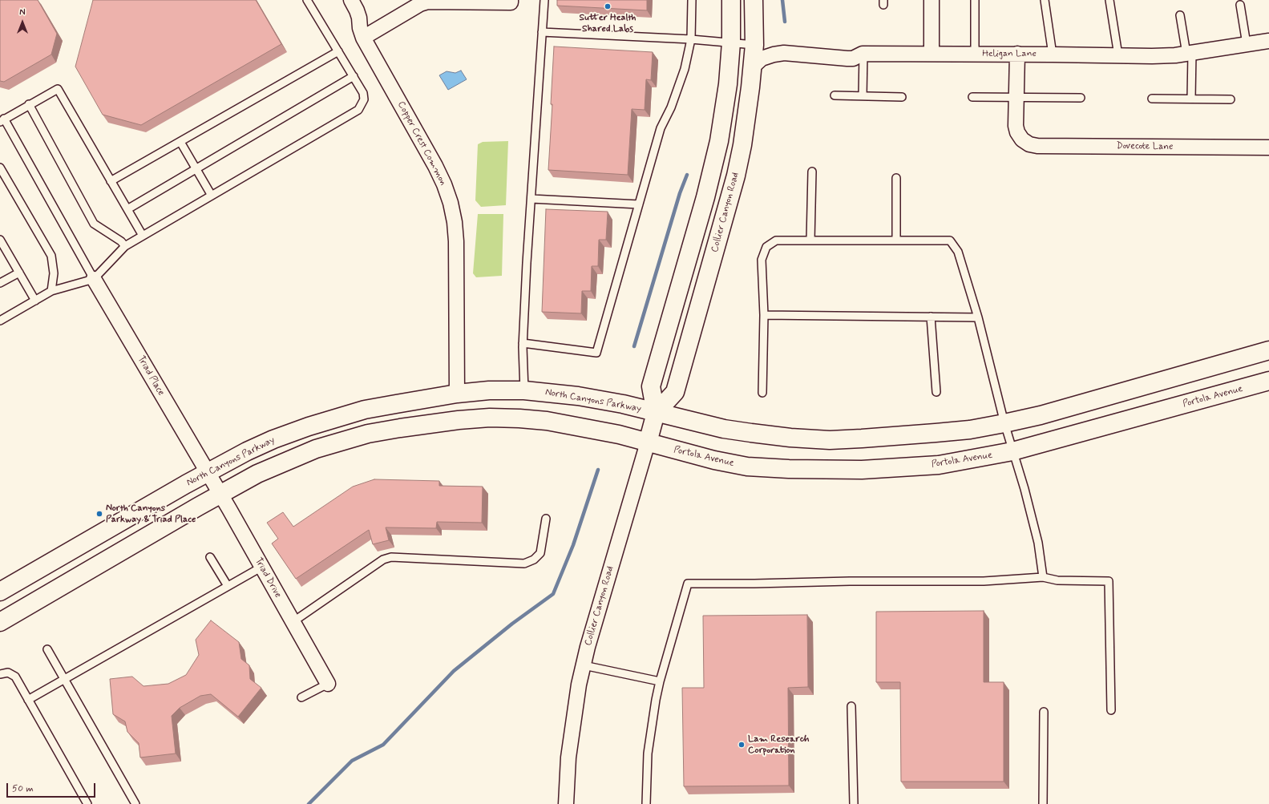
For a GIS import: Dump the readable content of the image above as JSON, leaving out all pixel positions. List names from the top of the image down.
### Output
{
  "streets": {
    "main road": ["Collier Canyon Road", "Portola Avenue", "North Canyons Parkway"],
    "street": [
      "Heligan Lane",
      "Copper Crest Common",
      "Dovecote Lane",
      "Triad Place",
      "Triad Drive"
    ]
  },
  "crossings": [
    ["Heligan Lane", "Collier Canyon Road"],
    ["Copper Crest Common", "North Canyons Parkway"],
    ["Collier Canyon Road", "Portola Avenue"],
    ["Collier Canyon Road", "North Canyons Parkway"],
    ["Triad Place", "North Canyons Parkway"],
    ["Triad Place", "Triad Drive"],
    ["North Canyons Parkway", "Triad Drive"]
  ],
  "places": ["Sutter Health Shared Labs", "North Canyons Parkway & Triad Place", "Lam Research Corporation"],
  "scale_bar": "50 m",
  "north": "top"
}
